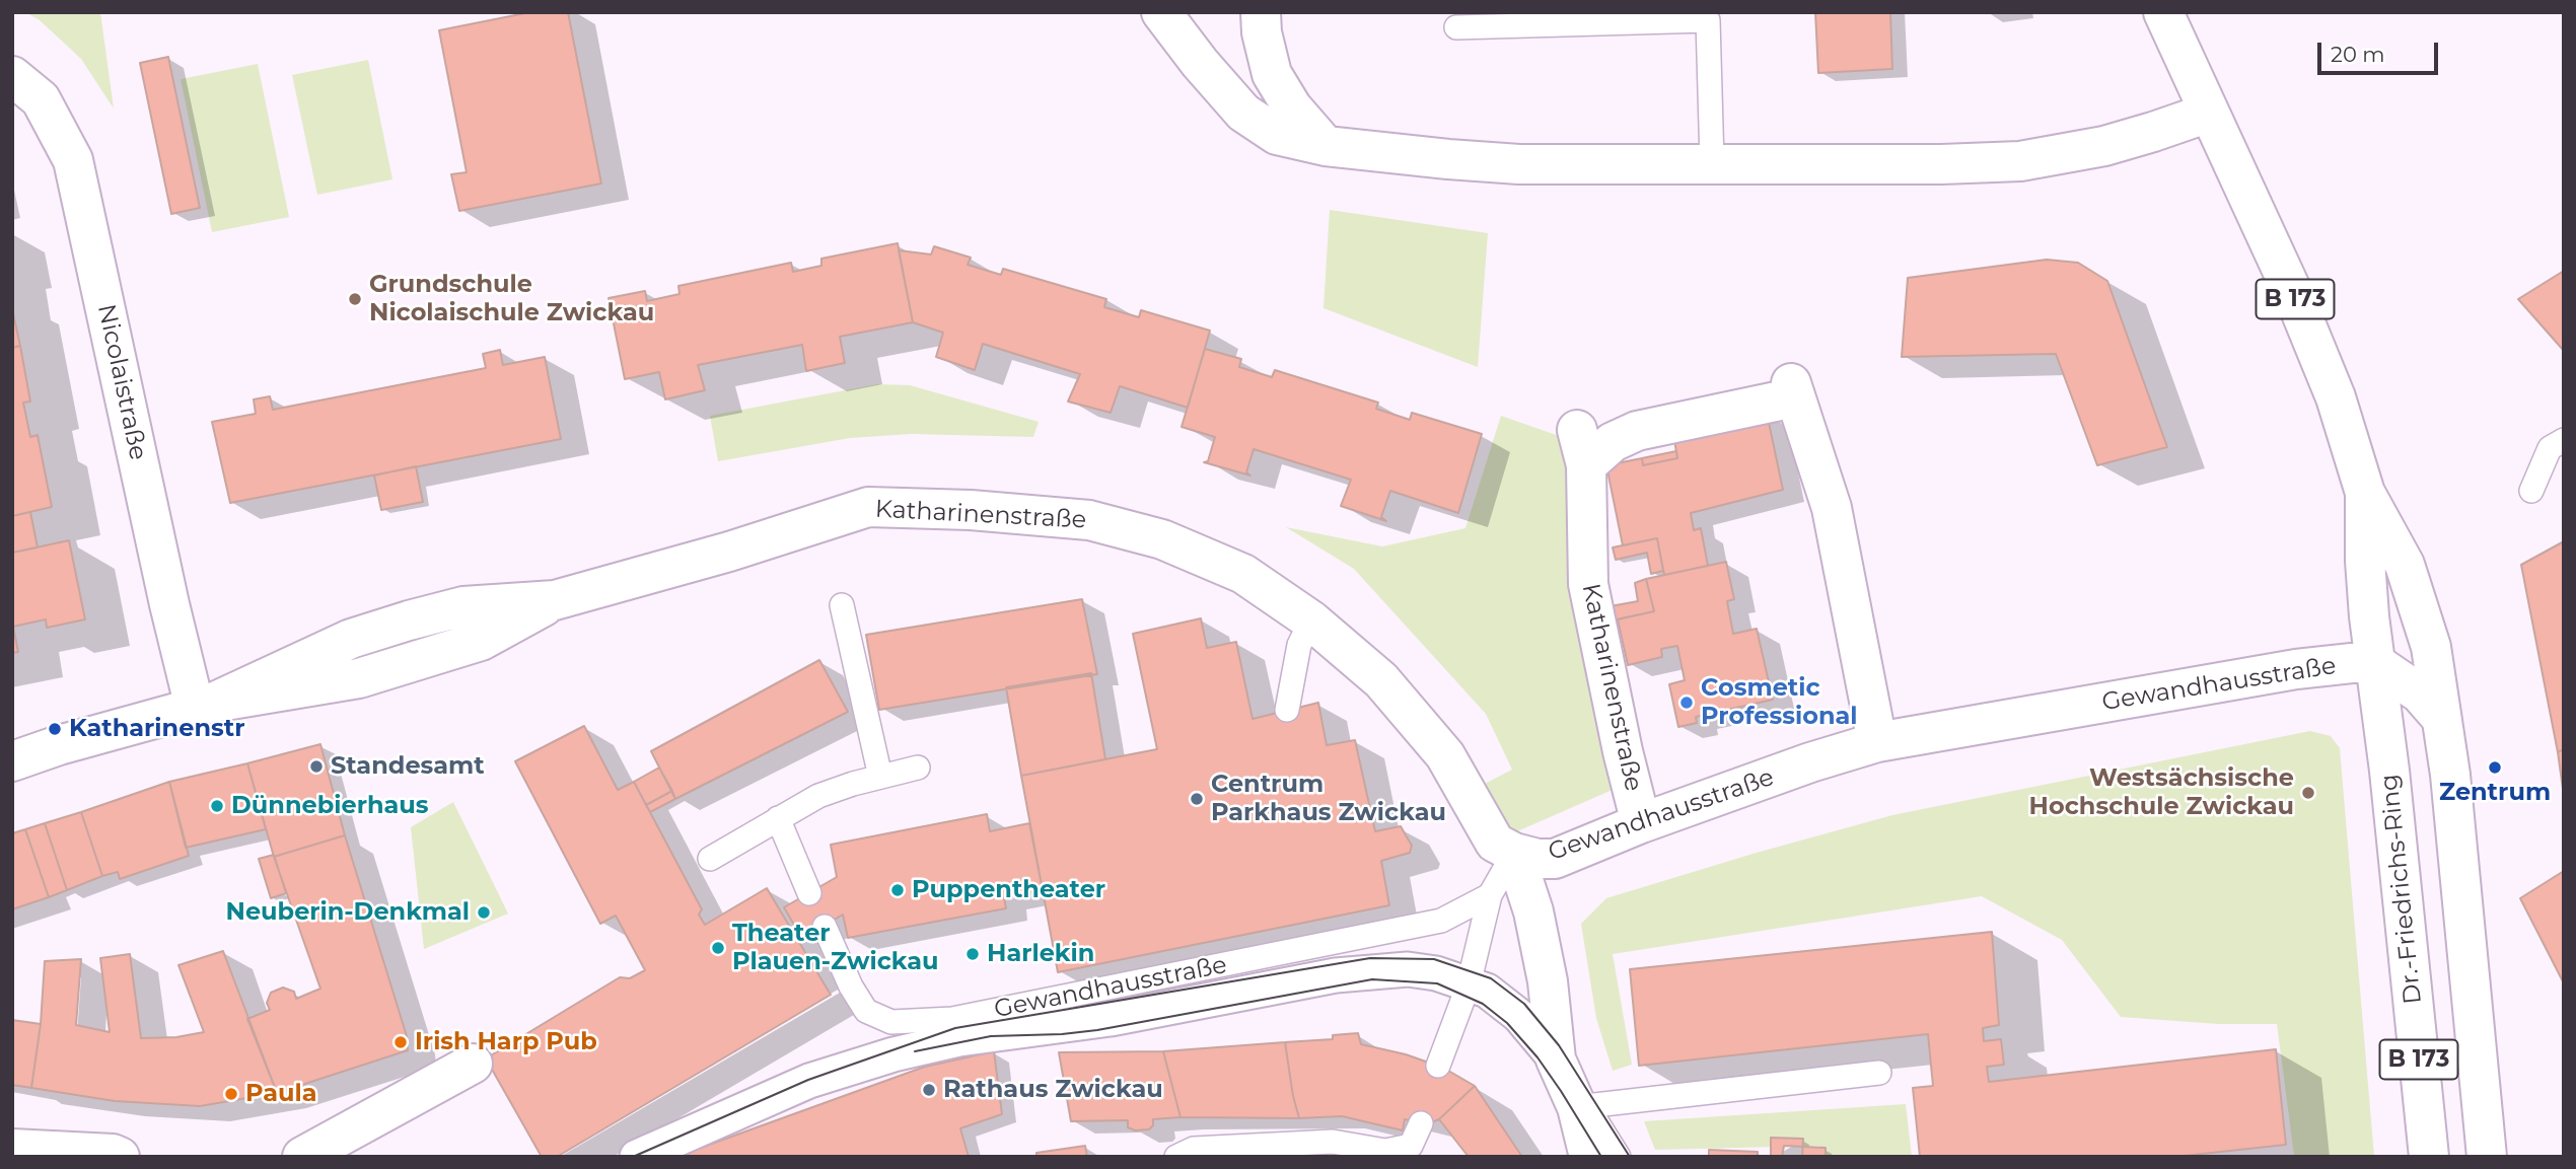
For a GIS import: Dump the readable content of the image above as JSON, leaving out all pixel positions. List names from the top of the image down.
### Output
{
  "streets": {
    "street": [
      "B 173",
      "Nicolaistraße",
      "Katharinenstraße",
      "Gewandhausstraße",
      "Dr.-Friedrichs-Ring"
    ]
  },
  "crossings": [
    ["B 173", "Dr.-Friedrichs-Ring"],
    ["Nicolaistraße", "Katharinenstraße"],
    ["Katharinenstraße", "Gewandhausstraße"],
    ["Gewandhausstraße", "Dr.-Friedrichs-Ring"]
  ],
  "places": [
    "Grundschule Nicolaischule Zwickau",
    "Cosmetic Professional",
    "Katharinenstr",
    "Standesamt",
    "Zentrum",
    "Westsächsische Hochschule Zwickau",
    "Centrum Parkhaus Zwickau",
    "Dünnebierhaus",
    "Puppentheater",
    "Neuberin-Denkmal",
    "Theater Plauen-Zwickau",
    "Harlekin",
    "Irish Harp Pub",
    "Rathaus Zwickau",
    "Paula"
  ],
  "scale_bar": "20 m"
}
